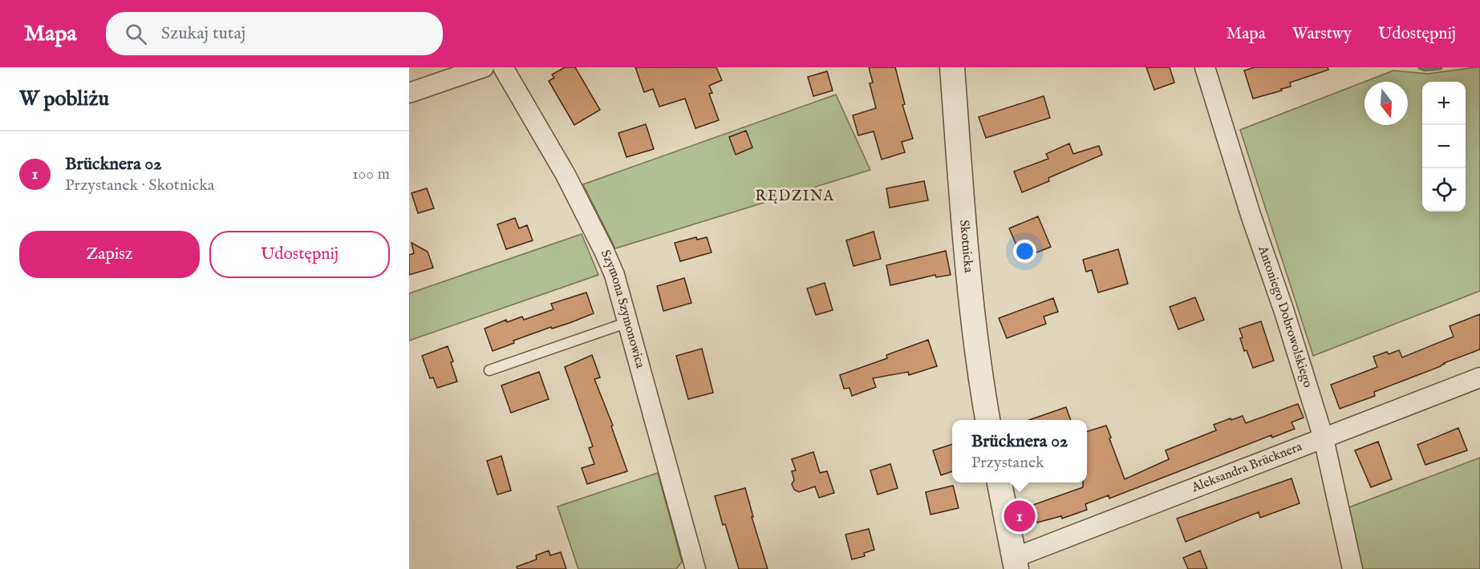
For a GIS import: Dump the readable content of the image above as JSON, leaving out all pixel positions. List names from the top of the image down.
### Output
{
  "streets": {
    "street": [
      "Skotnicka",
      "Szymona Szymonowica",
      "Antoniego Dobrowolskiego",
      "Aleksandra Brücknera"
    ]
  },
  "crossings": [
    ["Antoniego Dobrowolskiego", "Aleksandra Brücknera"]
  ],
  "districts": ["RĘDZINA"],
  "north": "bottom",
  "page": {
    "header": "Mapa",
    "search": "Szukaj tutaj",
    "nav": ["Mapa", "Warstwy", "Udostępnij"],
    "heading": "W pobliżu",
    "map_buttons": ["+", "−"],
    "list": [
      {
        "mark": "1",
        "name": "Brücknera 02",
        "note": "Przystanek · Skotnicka",
        "value": "100 m"
      }
    ],
    "buttons": ["Zapisz", "Udostępnij"],
    "popup": ["Brücknera 02", "Przystanek"],
    "pins": "1"
  }
}
